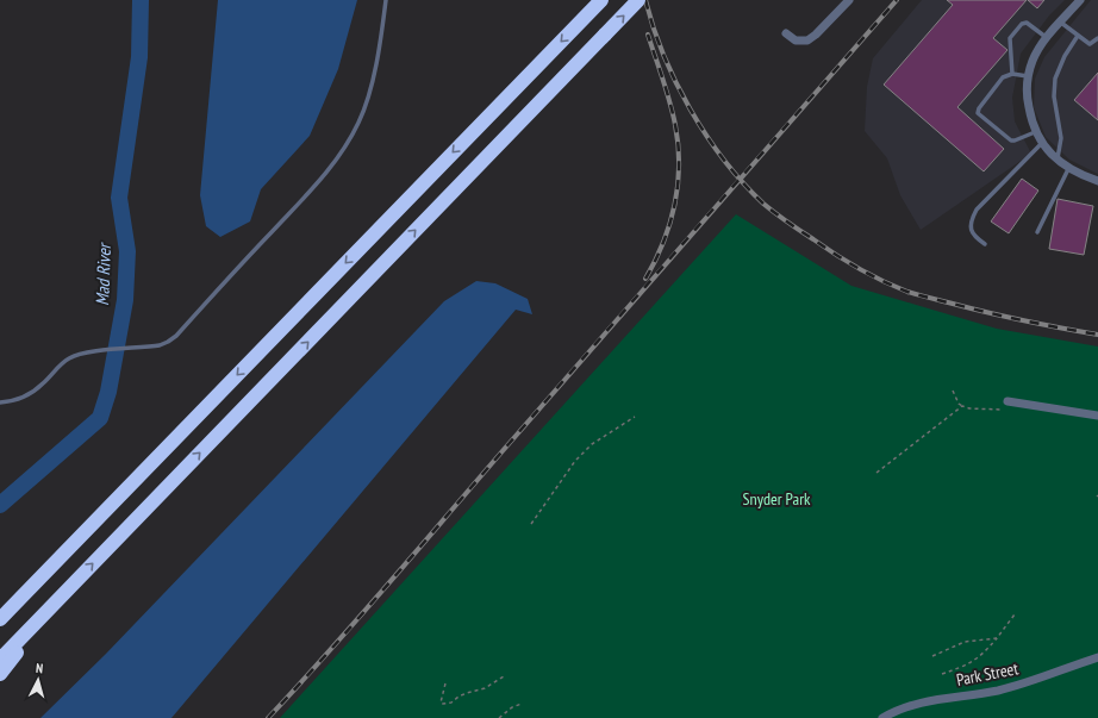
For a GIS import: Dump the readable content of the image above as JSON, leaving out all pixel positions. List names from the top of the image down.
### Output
{
  "streets": {
    "street": ["Park Street"]
  },
  "water": ["Mad River"],
  "parks": ["Snyder Park"],
  "north": "top"
}
